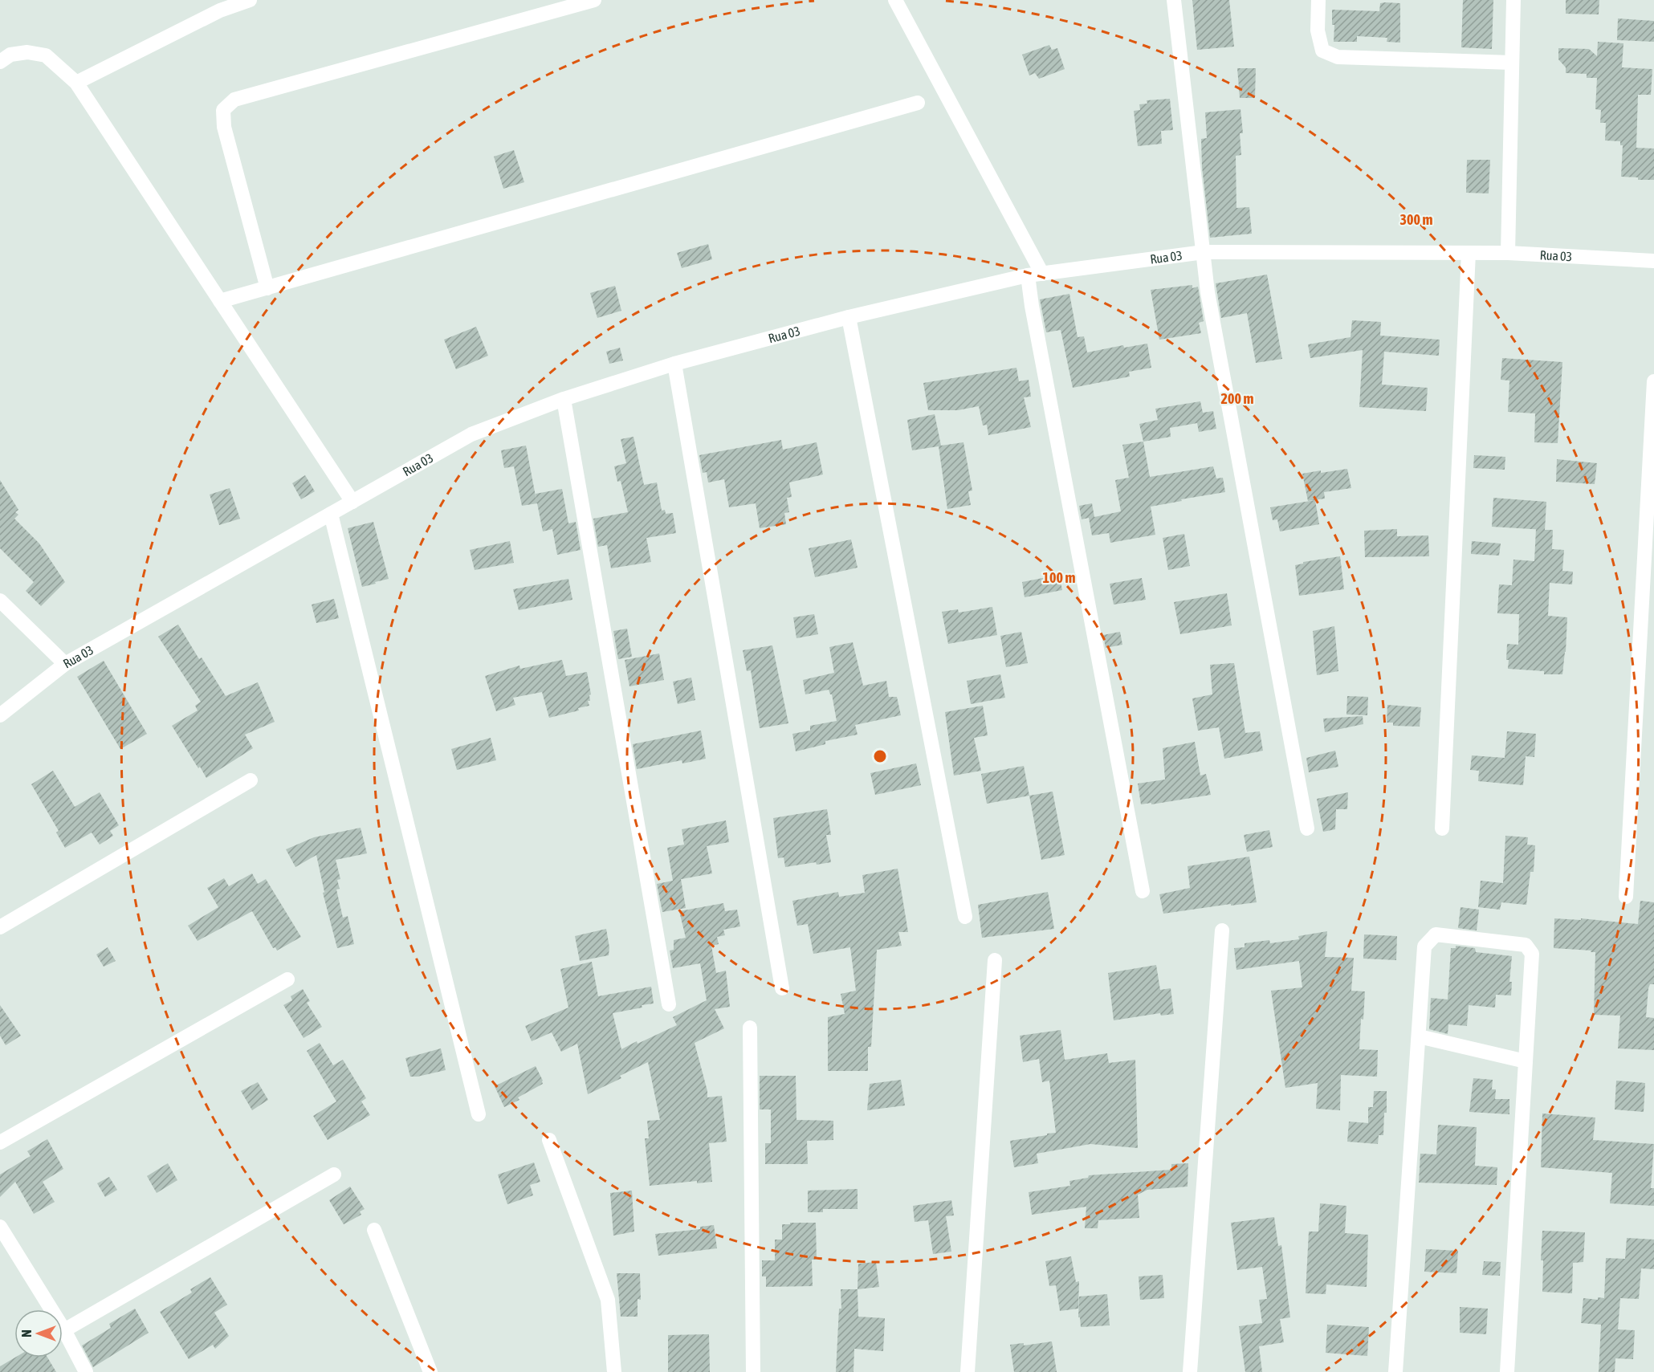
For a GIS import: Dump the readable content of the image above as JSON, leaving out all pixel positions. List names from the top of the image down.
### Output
{
  "streets": {
    "street": ["Rua 03"]
  },
  "north": "left",
  "rings": ["300 m", "200 m", "100 m"]
}
